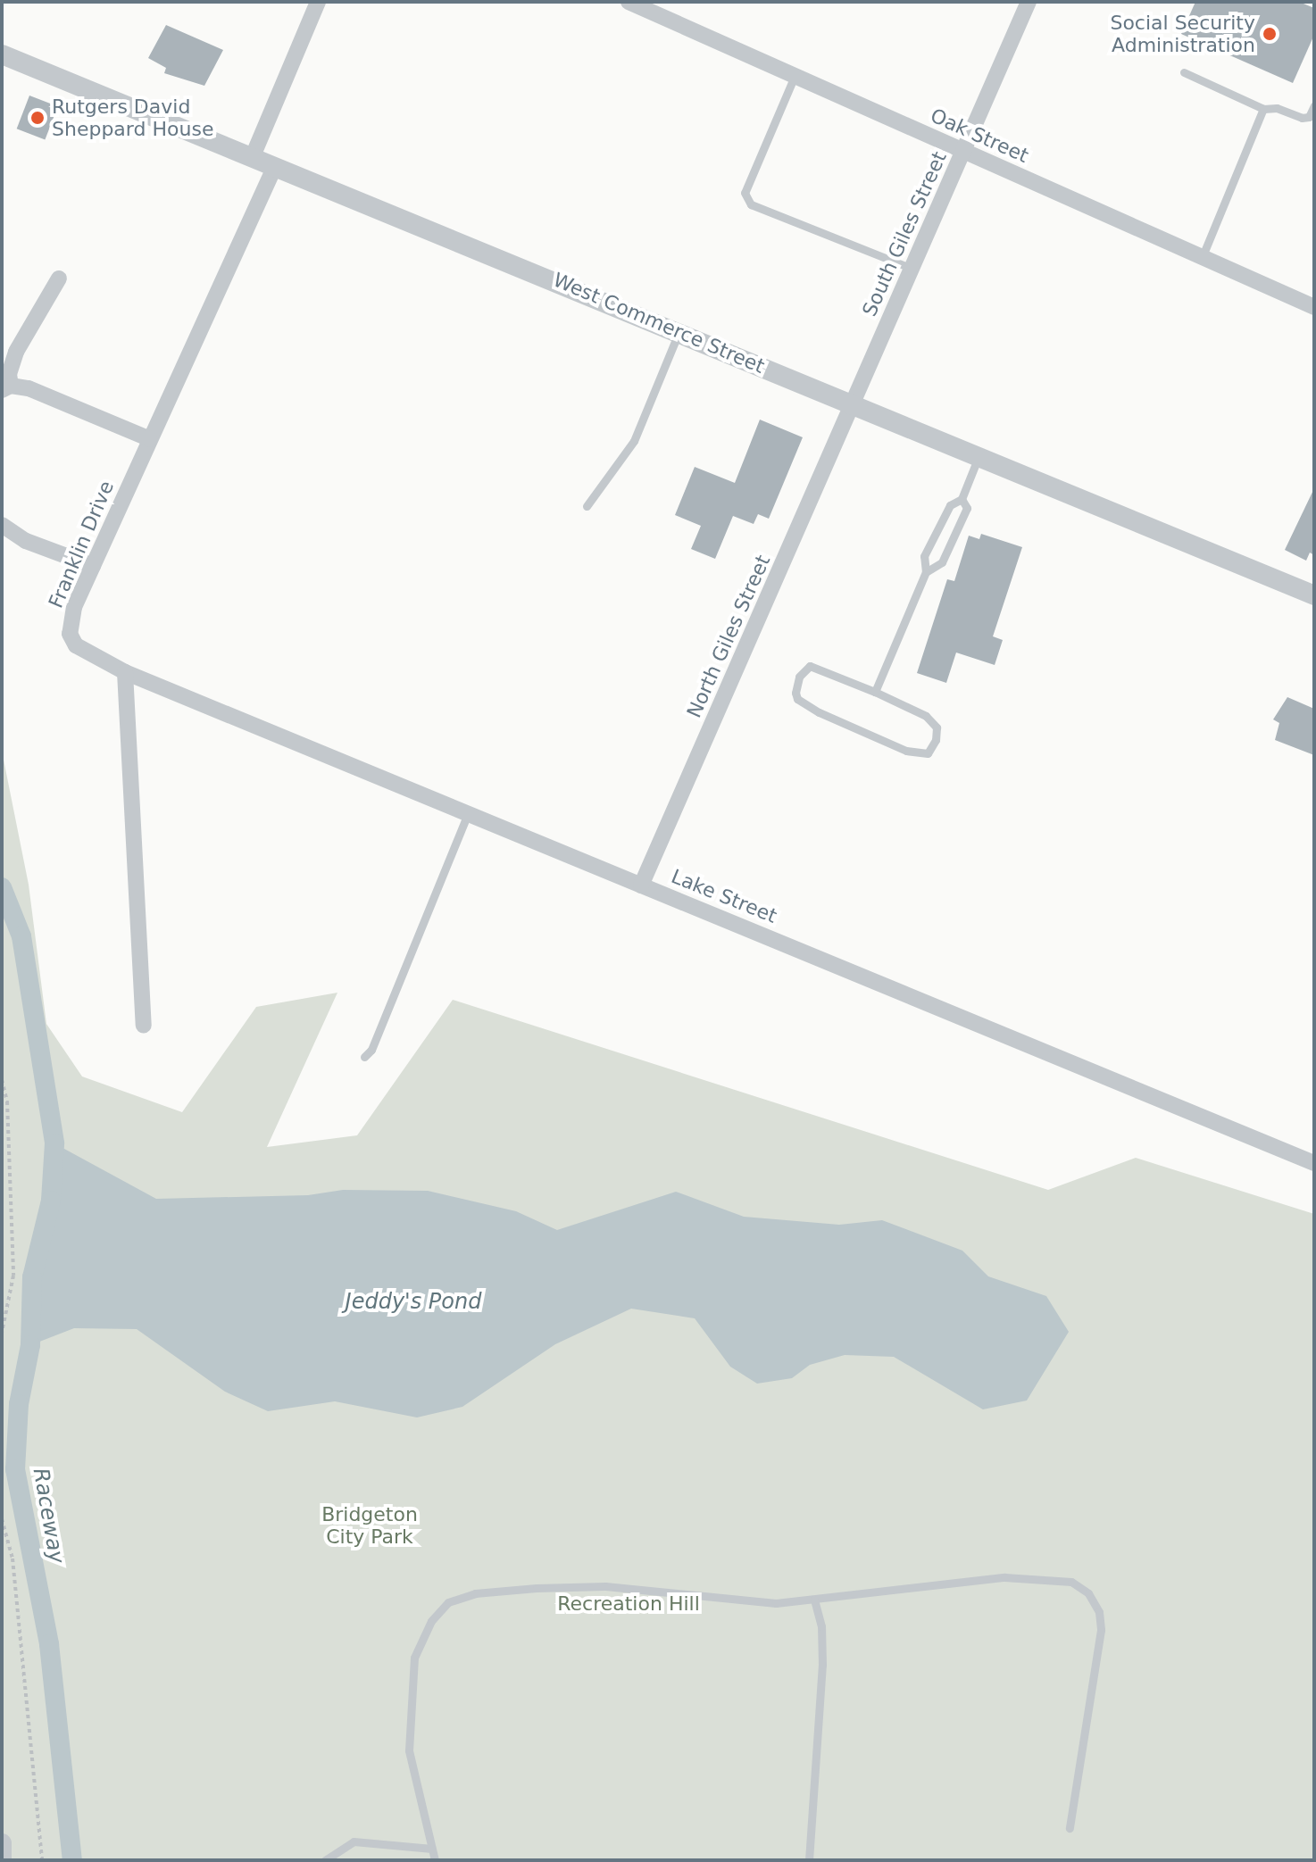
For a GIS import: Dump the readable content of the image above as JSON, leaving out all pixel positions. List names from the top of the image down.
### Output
{
  "streets": {
    "street": [
      "Oak Street",
      "South Giles Street",
      "West Commerce Street",
      "Franklin Drive",
      "North Giles Street",
      "Lake Street"
    ]
  },
  "crossings": [
    ["Oak Street", "South Giles Street"],
    ["South Giles Street", "West Commerce Street"],
    ["South Giles Street", "North Giles Street"],
    ["West Commerce Street", "Franklin Drive"],
    ["West Commerce Street", "North Giles Street"],
    ["Franklin Drive", "Lake Street"],
    ["North Giles Street", "Lake Street"]
  ],
  "water": ["Jeddy's Pond", "Raceway"],
  "parks": ["Bridgeton City Park", "Recreation Hill"],
  "places": ["Social Security Administration", "Rutgers David Sheppard House"]
}
